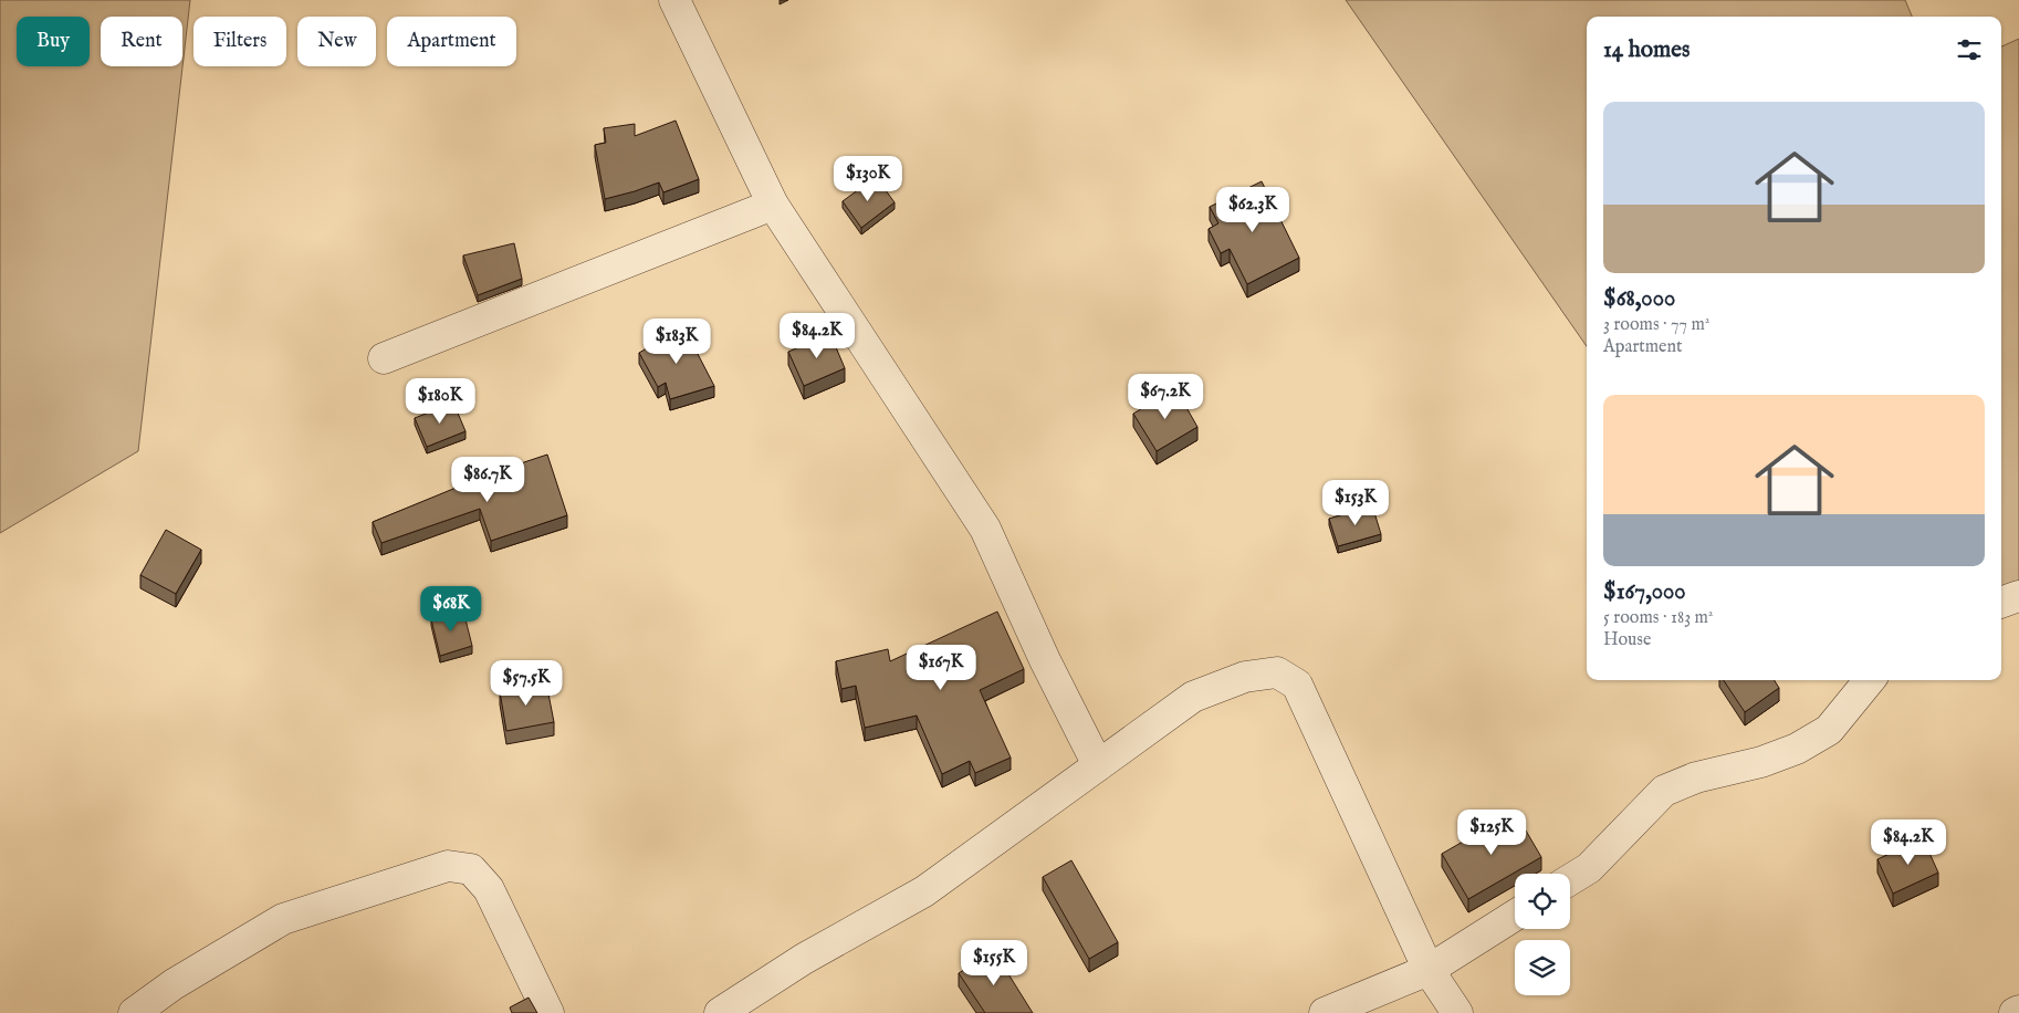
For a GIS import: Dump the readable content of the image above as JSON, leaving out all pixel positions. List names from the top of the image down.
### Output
{
  "page": {
    "chip": [
      "Buy",
      "Rent",
      "Filters",
      "New",
      "Apartment"
    ],
    "heading": "14 homes",
    "list": [
      {
        "name": "$68,000",
        "note": "3 rooms · 77 m² · Apartment"
      },
      {
        "name": "$167,000",
        "note": "5 rooms · 183 m² · House"
      }
    ],
    "price": [
      "$130K",
      "$62.3K",
      "$84.2K",
      "$183K",
      "$67.2K",
      "$180K",
      "$86.7K",
      "$153K",
      "$68K",
      "$167K",
      "$57.5K",
      "$125K",
      "$84.2K",
      "$155K"
    ]
  }
}
